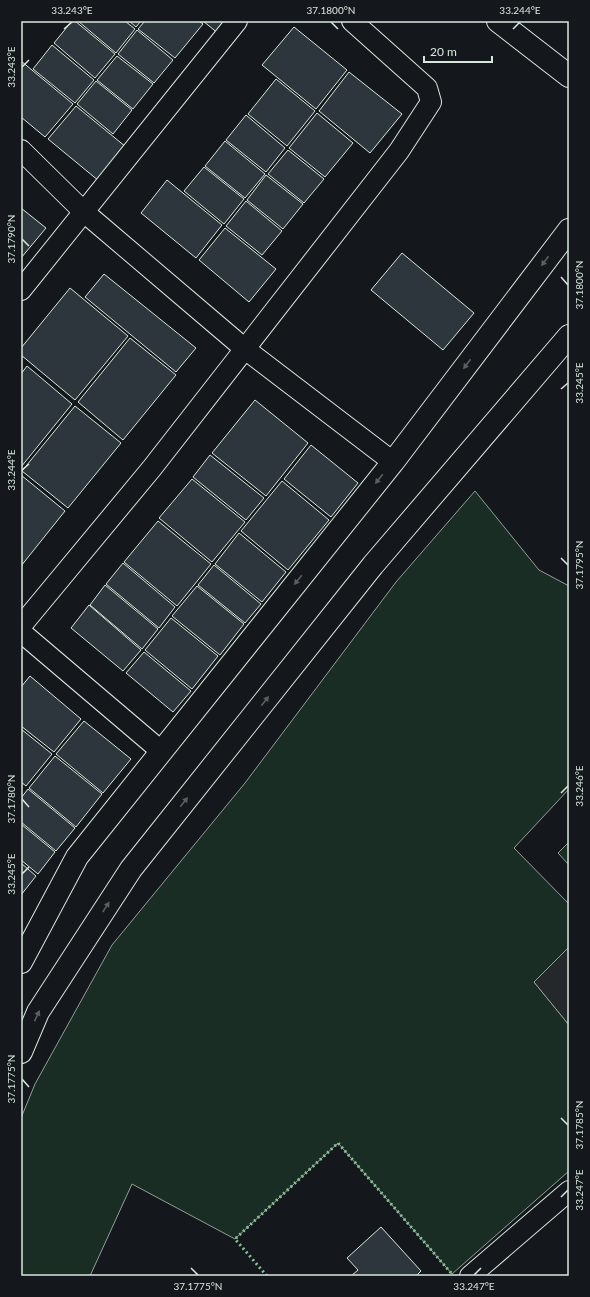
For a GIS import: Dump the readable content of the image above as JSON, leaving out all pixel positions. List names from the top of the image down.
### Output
{
  "scale_bar": "20 m",
  "coordinates": [
    "33.243°E",
    "37.1800°N",
    "33.244°E",
    "37.1790°N",
    "33.245°E",
    "37.1795°N",
    "33.246°E",
    "37.1780°N",
    "37.1775°N",
    "37.1785°N",
    "33.247°E"
  ]
}
